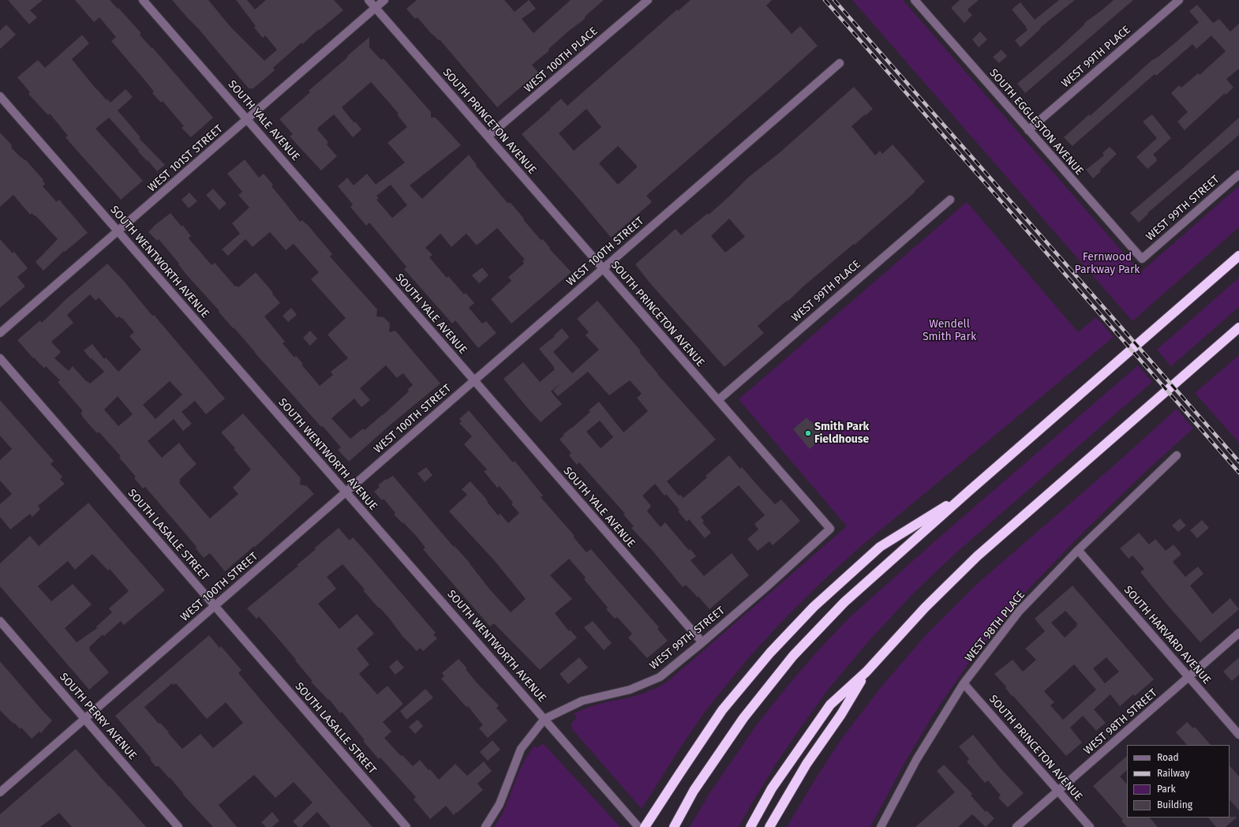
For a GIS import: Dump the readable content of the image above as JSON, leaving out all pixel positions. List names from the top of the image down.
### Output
{
  "streets": {
    "street": [
      "WEST 99TH PLACE",
      "WEST 100TH PLACE",
      "SOUTH YALE AVENUE",
      "SOUTH PRINCETON AVENUE",
      "SOUTH EGGLESTON AVENUE",
      "WEST 101ST STREET",
      "WEST 99TH STREET",
      "WEST 100TH STREET",
      "SOUTH WENTWORTH AVENUE",
      "SOUTH LASALLE STREET",
      "WEST 98TH PLACE",
      "SOUTH HARVARD AVENUE",
      "SOUTH PERRY AVENUE",
      "WEST 98TH STREET"
    ]
  },
  "crossings": [
    ["WEST 99TH PLACE", "SOUTH PRINCETON AVENUE"],
    ["WEST 99TH PLACE", "SOUTH EGGLESTON AVENUE"],
    ["WEST 100TH PLACE", "SOUTH PRINCETON AVENUE"],
    ["SOUTH YALE AVENUE", "WEST 101ST STREET"],
    ["SOUTH YALE AVENUE", "WEST 99TH STREET"],
    ["SOUTH YALE AVENUE", "WEST 100TH STREET"],
    ["SOUTH PRINCETON AVENUE", "WEST 101ST STREET"],
    ["SOUTH PRINCETON AVENUE", "WEST 99TH STREET"],
    ["SOUTH PRINCETON AVENUE", "WEST 100TH STREET"],
    ["SOUTH PRINCETON AVENUE", "WEST 98TH PLACE"],
    ["SOUTH PRINCETON AVENUE", "WEST 98TH STREET"],
    ["SOUTH EGGLESTON AVENUE", "WEST 99TH STREET"],
    ["WEST 101ST STREET", "SOUTH WENTWORTH AVENUE"],
    ["WEST 99TH STREET", "SOUTH WENTWORTH AVENUE"],
    ["WEST 100TH STREET", "SOUTH WENTWORTH AVENUE"],
    ["WEST 100TH STREET", "SOUTH LASALLE STREET"],
    ["WEST 100TH STREET", "SOUTH PERRY AVENUE"],
    ["WEST 98TH PLACE", "SOUTH HARVARD AVENUE"],
    ["SOUTH HARVARD AVENUE", "WEST 98TH STREET"]
  ],
  "parks": ["Fernwood Parkway Park", "Wendell Smith Park"],
  "places": ["Smith Park Fieldhouse"],
  "legend": [
    "Road",
    "Railway",
    "Park",
    "Building"
  ]
}
